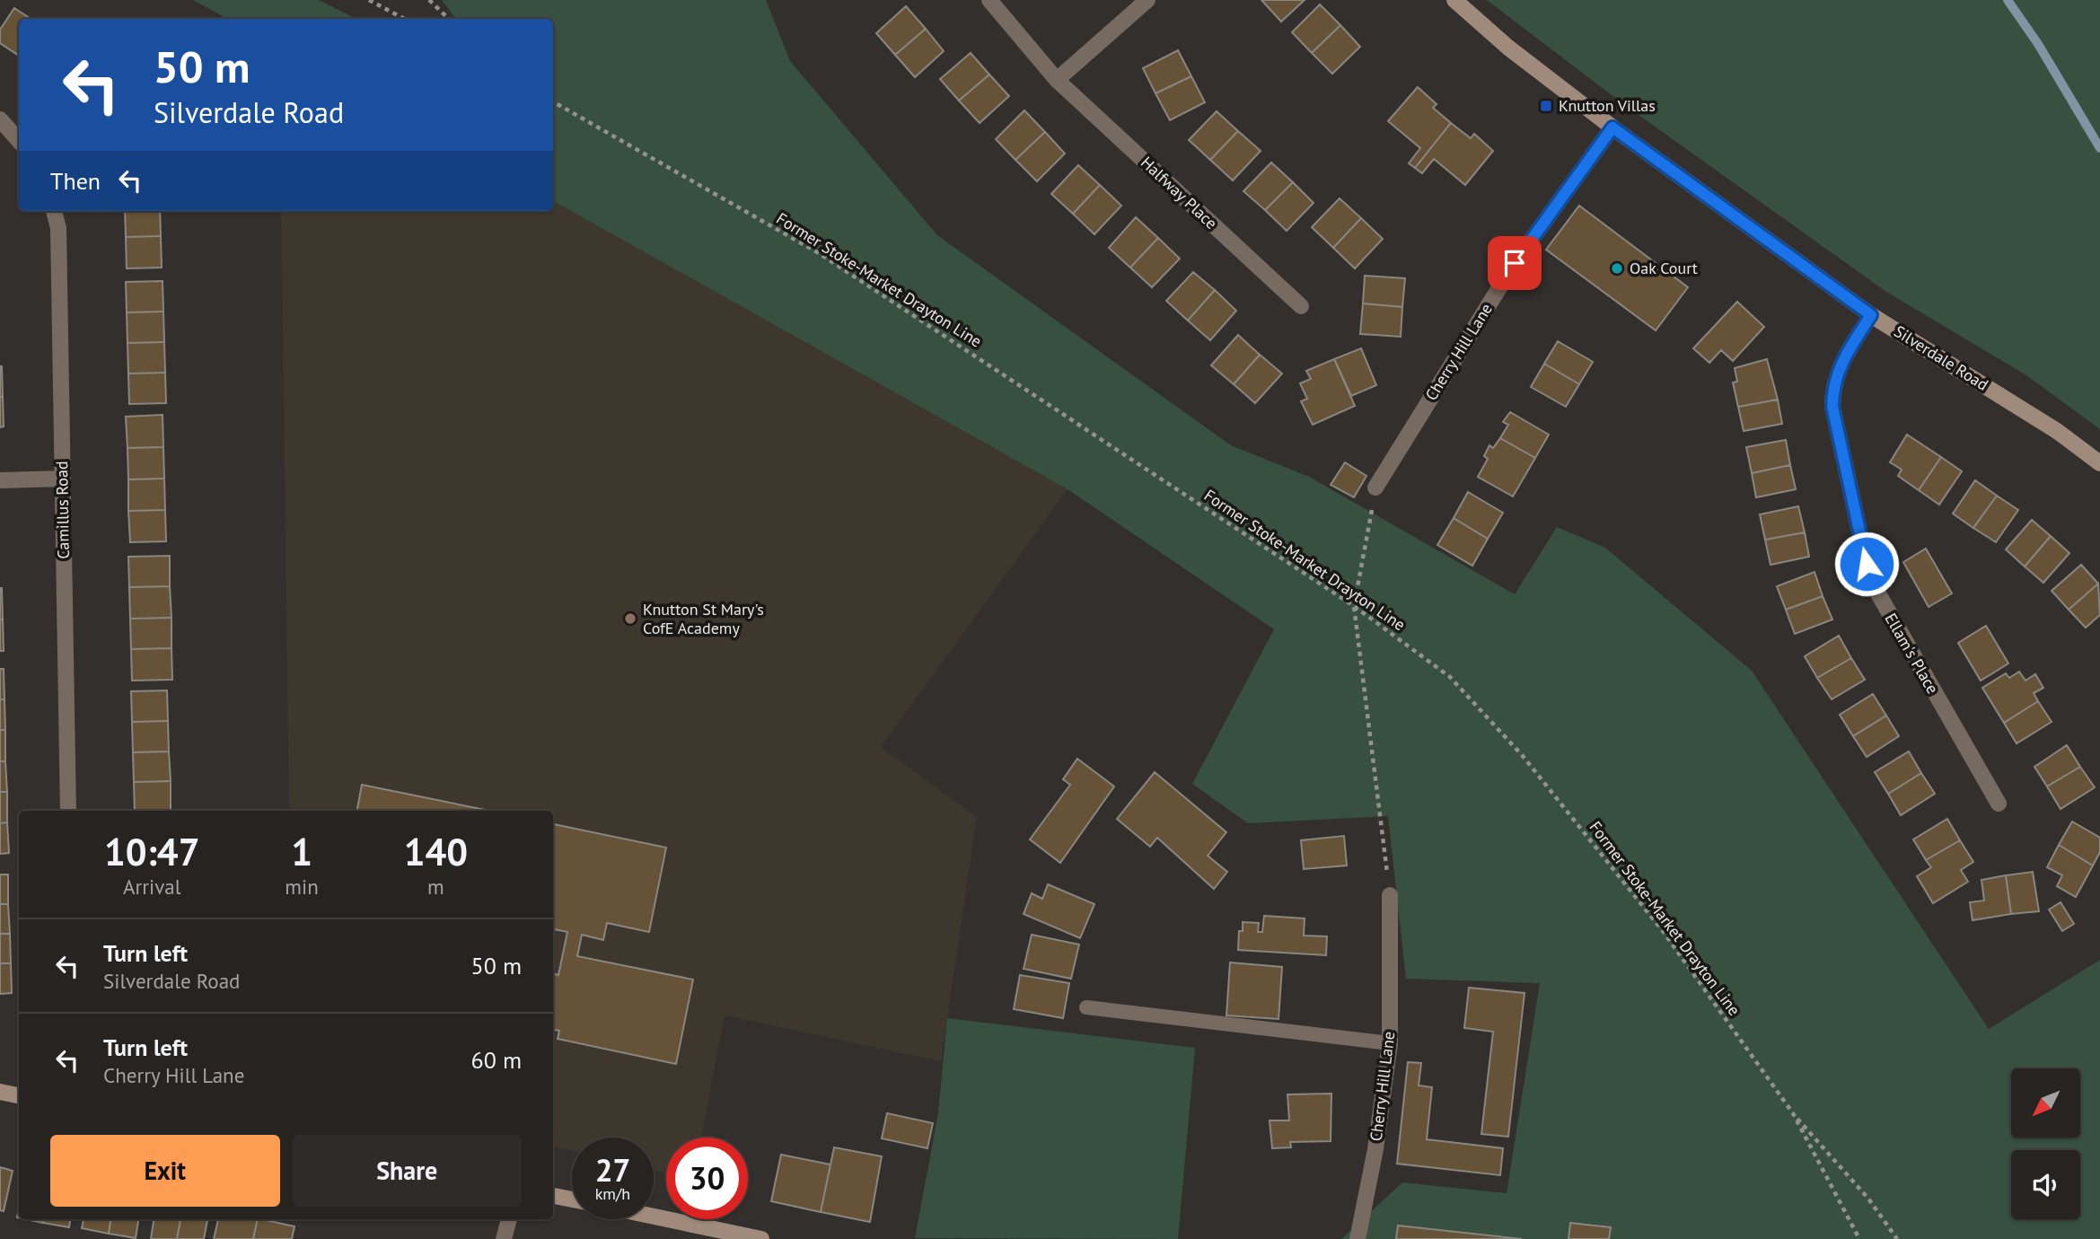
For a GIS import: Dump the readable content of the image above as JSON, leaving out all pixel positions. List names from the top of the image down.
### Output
{
  "streets": {
    "main road": ["Silverdale Road"],
    "street": [
      "Halfway Place",
      "Cherry Hill Lane",
      "Camillus Road",
      "Ellam's Place"
    ],
    "path": ["Former Stoke-Market Drayton Line"]
  },
  "crossings": [
    ["Cherry Hill Lane", "Silverdale Road"],
    ["Silverdale Road", "Ellam's Place"]
  ],
  "places": {
    "transit": ["Knutton Villas"],
    "other": ["Oak Court", "Knutton St Mary's CofE Academy"]
  },
  "north": "bottom left",
  "page": {
    "turn": ["50 m", "Silverdale Road"],
    "then": "Then",
    "eta": [
      "10:47",
      "Arrival",
      "1",
      "min",
      "140",
      "m"
    ],
    "list": [
      {
        "name": "Turn left",
        "note": "Silverdale Road",
        "value": "50 m"
      },
      {
        "name": "Turn left",
        "note": "Cherry Hill Lane",
        "value": "60 m"
      }
    ],
    "buttons": ["Exit", "Share"],
    "speed": "27 km/h",
    "limit": "30"
  }
}
